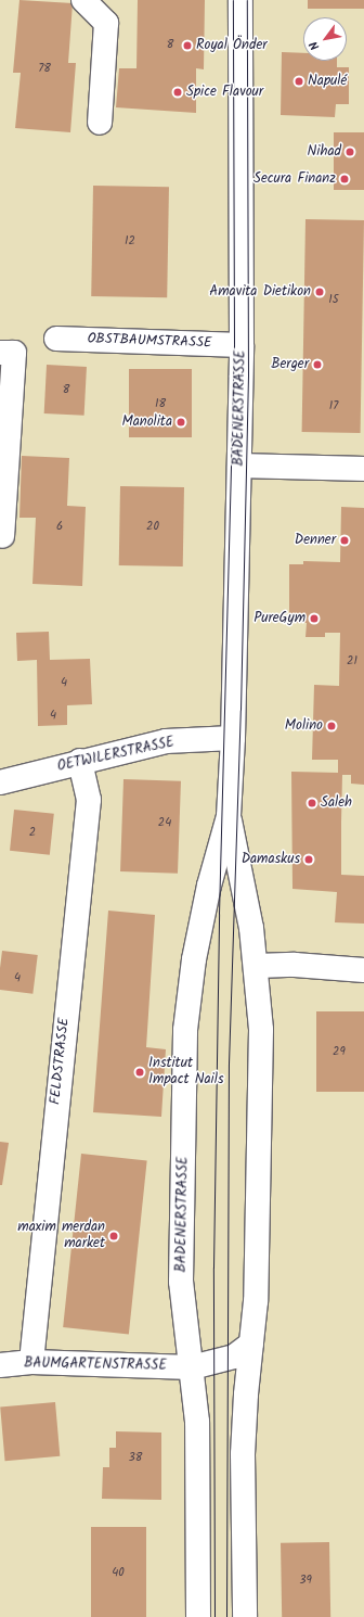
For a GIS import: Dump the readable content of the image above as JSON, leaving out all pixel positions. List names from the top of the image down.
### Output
{
  "streets": {
    "main road": [
      "OBSTBAUMSTRASSE",
      "BADENERSTRASSE",
      "OETWILERSTRASSE",
      "FELDSTRASSE",
      "BAUMGARTENSTRASSE"
    ]
  },
  "crossings": [
    ["OBSTBAUMSTRASSE", "BADENERSTRASSE"],
    ["BADENERSTRASSE", "OETWILERSTRASSE"],
    ["BADENERSTRASSE", "BAUMGARTENSTRASSE"],
    ["OETWILERSTRASSE", "FELDSTRASSE"],
    ["FELDSTRASSE", "BAUMGARTENSTRASSE"]
  ],
  "places": [
    "Royal Önder",
    "Napulé",
    "Spice Flavour",
    "Nihad",
    "Secura Finanz",
    "Amavita Dietikon",
    "Berger",
    "Manolita",
    "Denner",
    "PureGym",
    "Molino",
    "Saleh",
    "Damaskus",
    "Institut Impact Nails",
    "maxim merdan market"
  ],
  "house_numbers": [
    "8",
    "78",
    "12",
    "15",
    "8",
    "18",
    "17",
    "6",
    "20",
    "21",
    "4",
    "4",
    "24",
    "2",
    "4",
    "29",
    "38",
    "40",
    "39"
  ],
  "north": "bottom left"
}
